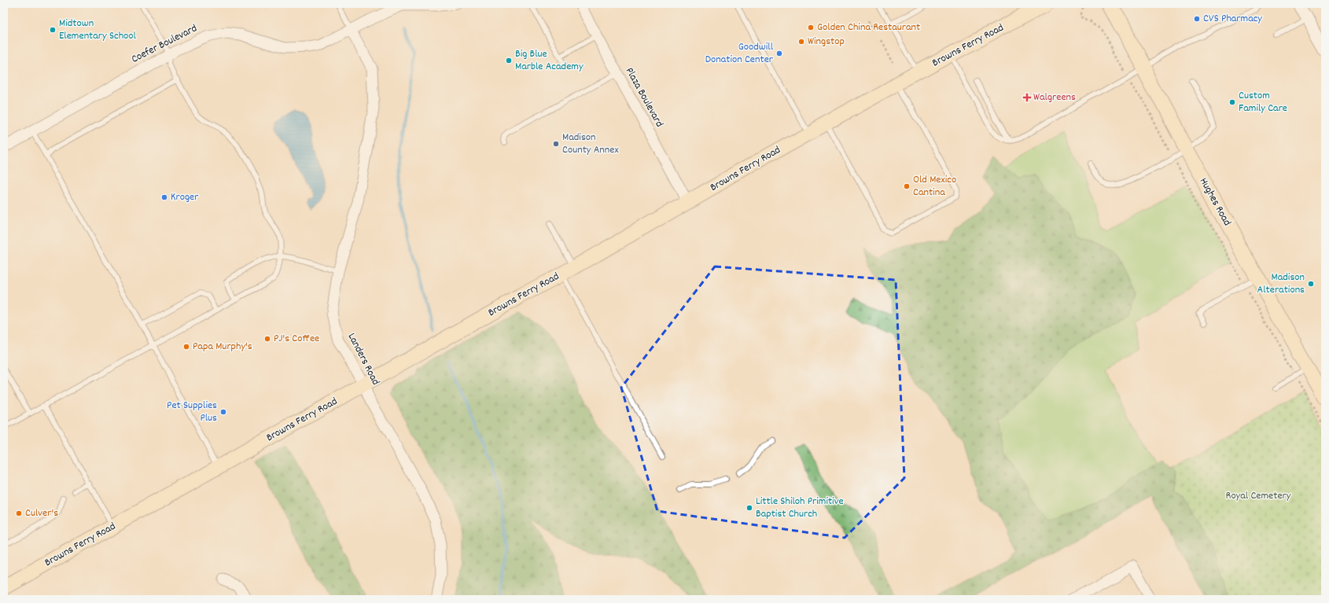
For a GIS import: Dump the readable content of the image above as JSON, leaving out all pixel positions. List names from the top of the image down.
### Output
{
  "streets": {
    "main road": ["Browns Ferry Road", "Hughes Road"],
    "street": ["Coefer Boulevard", "Plaza Boulevard", "Landers Road"]
  },
  "crossings": [
    ["Coefer Boulevard", "Landers Road"],
    ["Browns Ferry Road", "Plaza Boulevard"],
    ["Browns Ferry Road", "Landers Road"]
  ],
  "parks": ["Royal Cemetery"],
  "places": {
    "other": [
      "CVS Pharmacy",
      "Golden China Restaurant",
      "Midtown Elementary School",
      "Wingstop",
      "Goodwill Donation Center",
      "Big Blue Marble Academy",
      "Custom Family Care",
      "Madison County Annex",
      "Old Mexico Cantina",
      "Kroger",
      "Madison Alterations",
      "PJ's Coffee",
      "Papa Murphy's",
      "Pet Supplies Plus",
      "Little Shiloh Primitive Baptist Church",
      "Culver's"
    ],
    "health": ["Walgreens"]
  }
}
